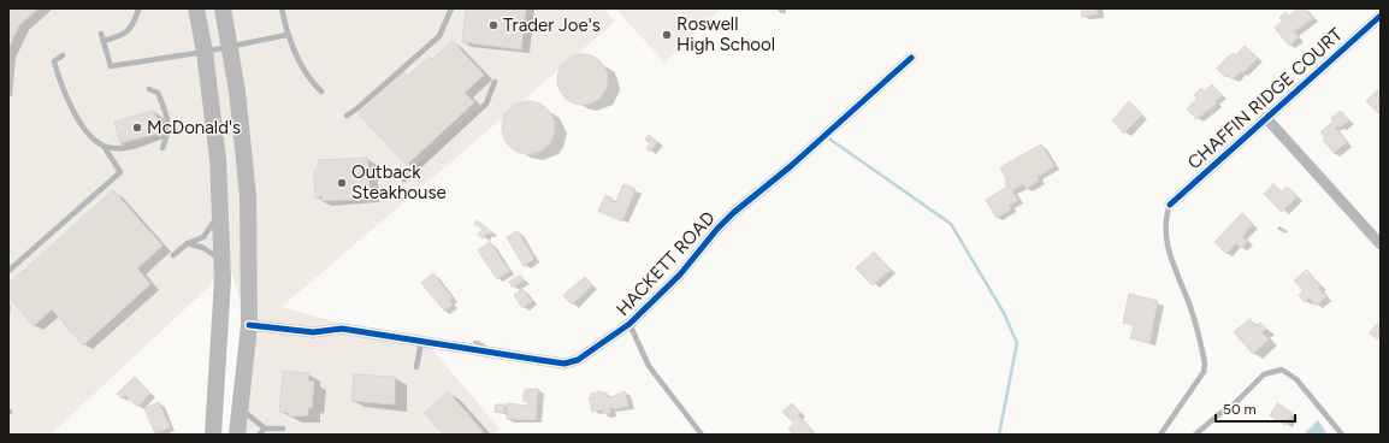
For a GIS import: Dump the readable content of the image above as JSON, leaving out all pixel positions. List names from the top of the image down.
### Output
{
  "streets": {
    "street": ["CHAFFIN RIDGE COURT", "HACKETT ROAD"]
  },
  "places": [
    "Trader Joe's",
    "Roswell High School",
    "McDonald's",
    "Outback Steakhouse"
  ],
  "scale_bar": "50 m"
}
